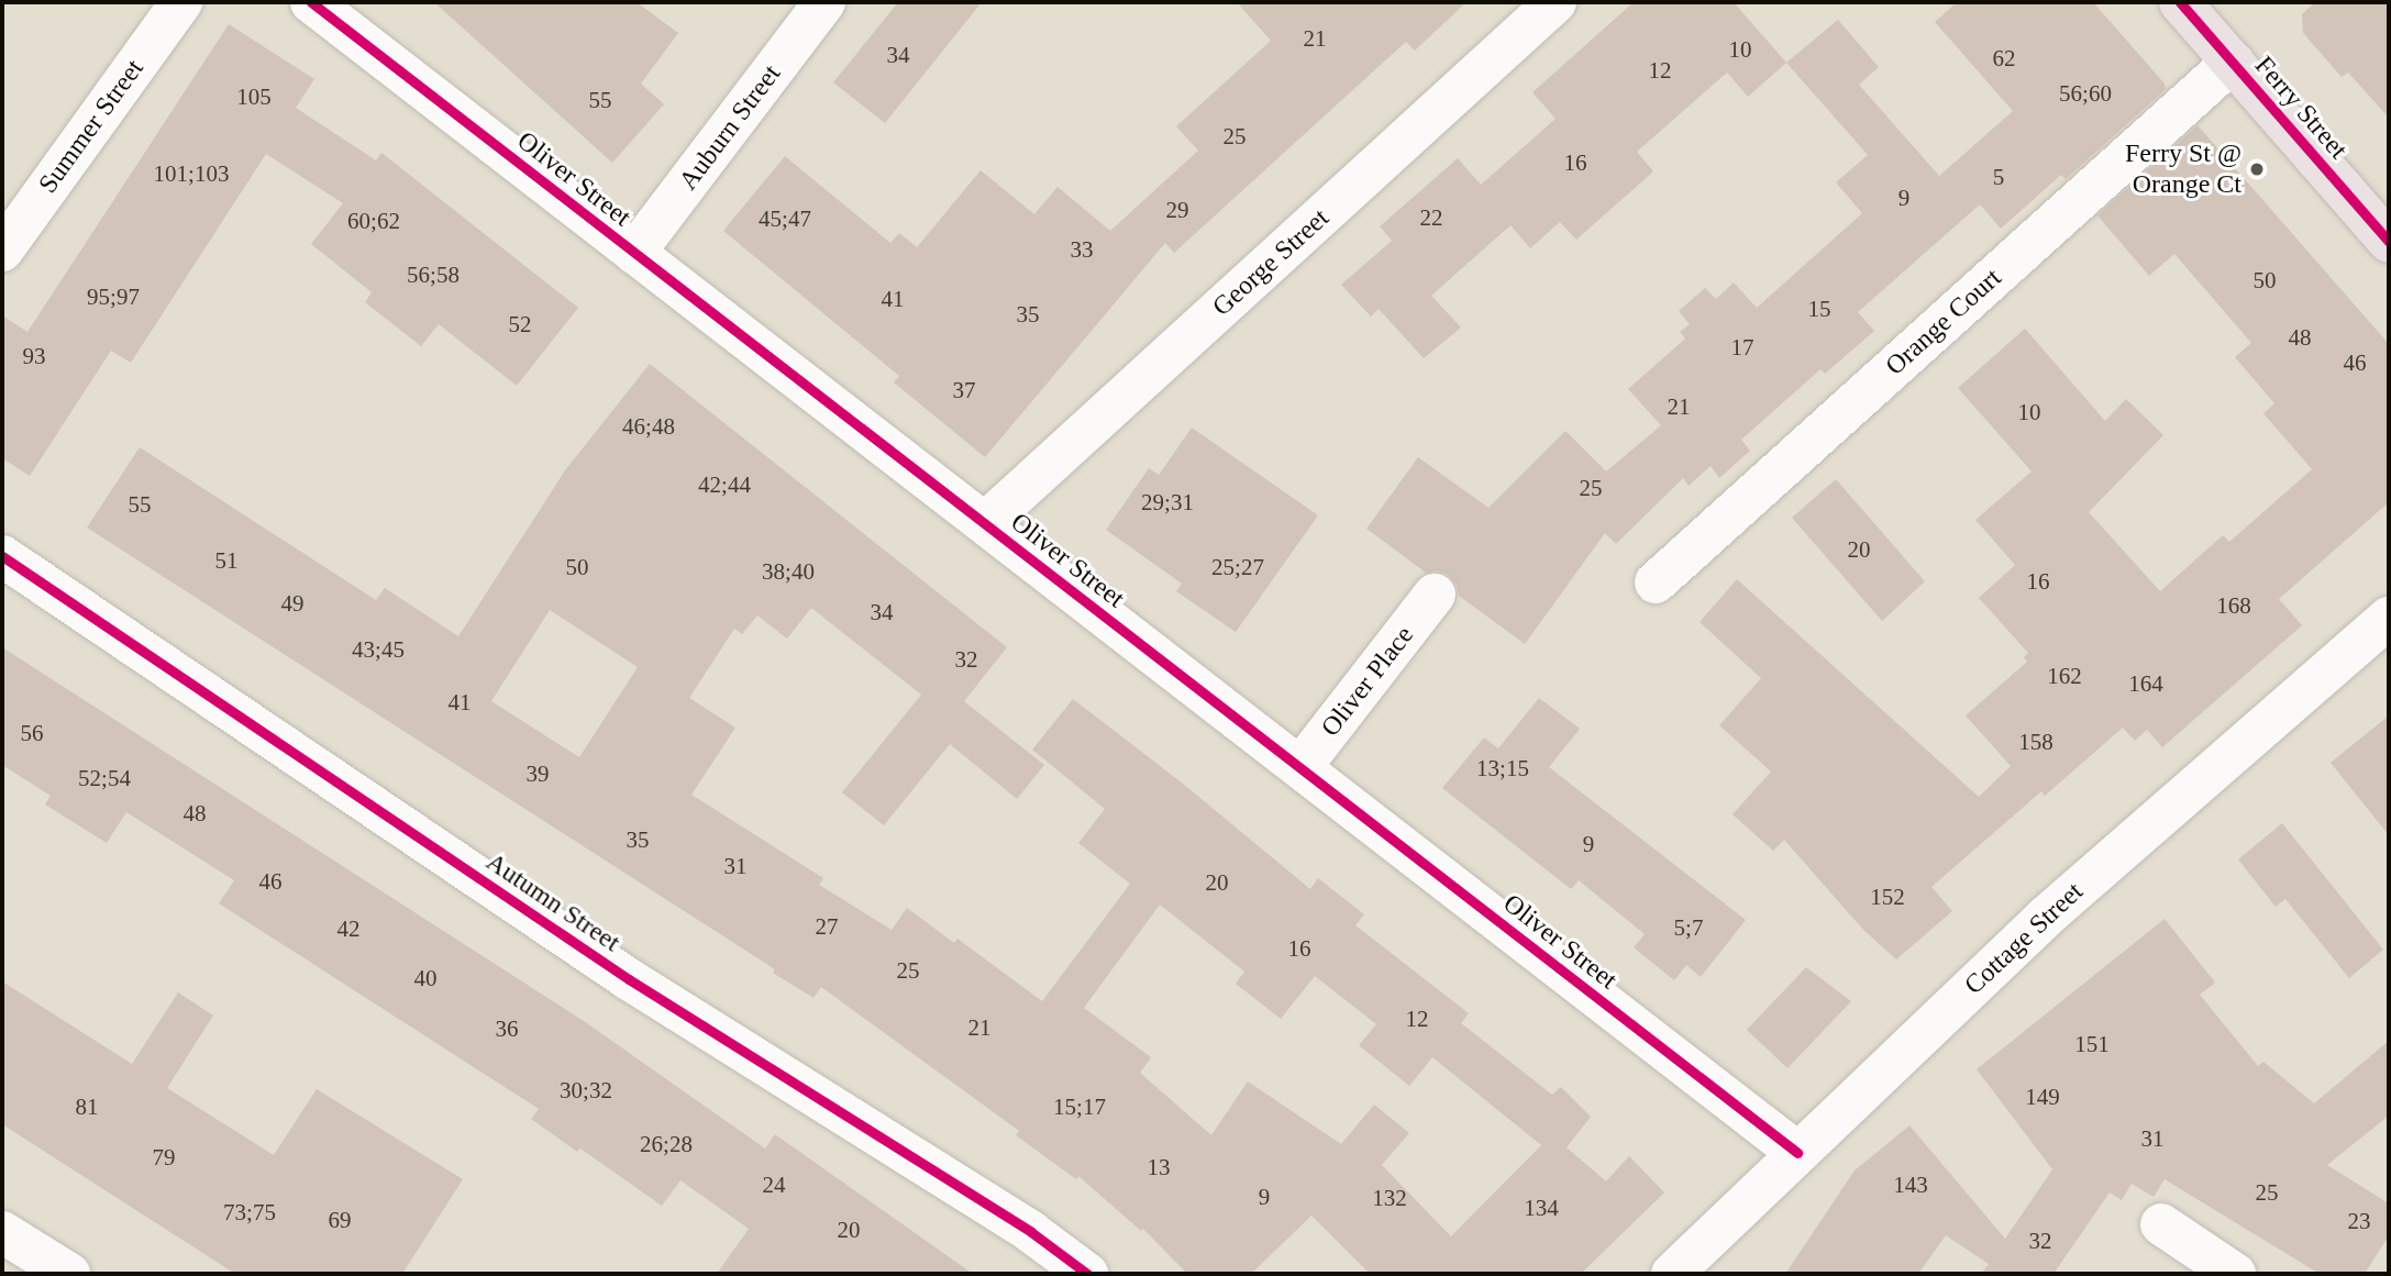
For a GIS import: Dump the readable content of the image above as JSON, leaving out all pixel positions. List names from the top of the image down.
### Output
{
  "streets": {
    "main road": ["Ferry Street"],
    "street": [
      "Summer Street",
      "Auburn Street",
      "Oliver Street",
      "George Street",
      "Orange Court",
      "Oliver Place",
      "Autumn Street",
      "Cottage Street"
    ]
  },
  "crossings": [
    ["Ferry Street", "Orange Court"],
    ["Auburn Street", "Oliver Street"],
    ["Oliver Street", "George Street"],
    ["Oliver Street", "Oliver Place"],
    ["Oliver Street", "Cottage Street"]
  ],
  "places": ["Ferry St @ Orange Ct"],
  "house_numbers": [
    "21",
    "10",
    "34",
    "62",
    "12",
    "56;60",
    "105",
    "55",
    "25",
    "16",
    "101;103",
    "5",
    "9",
    "29",
    "22",
    "45;47",
    "60;62",
    "33",
    "56;58",
    "50",
    "95;97",
    "41",
    "15",
    "35",
    "52",
    "48",
    "17",
    "93",
    "46",
    "37",
    "21",
    "10",
    "46;48",
    "42;44",
    "25",
    "29;31",
    "55",
    "20",
    "51",
    "50",
    "25;27",
    "38;40",
    "16",
    "49",
    "168",
    "34",
    "43;45",
    "32",
    "162",
    "164",
    "41",
    "56",
    "158",
    "13;15",
    "39",
    "52;54",
    "48",
    "35",
    "9",
    "31",
    "46",
    "20",
    "152",
    "27",
    "5;7",
    "42",
    "16",
    "25",
    "40",
    "12",
    "21",
    "36",
    "151",
    "30;32",
    "149",
    "81",
    "15;17",
    "31",
    "26;28",
    "79",
    "13",
    "24",
    "143",
    "25",
    "9",
    "132",
    "134",
    "73;75",
    "69",
    "23",
    "20",
    "32"
  ]
}
